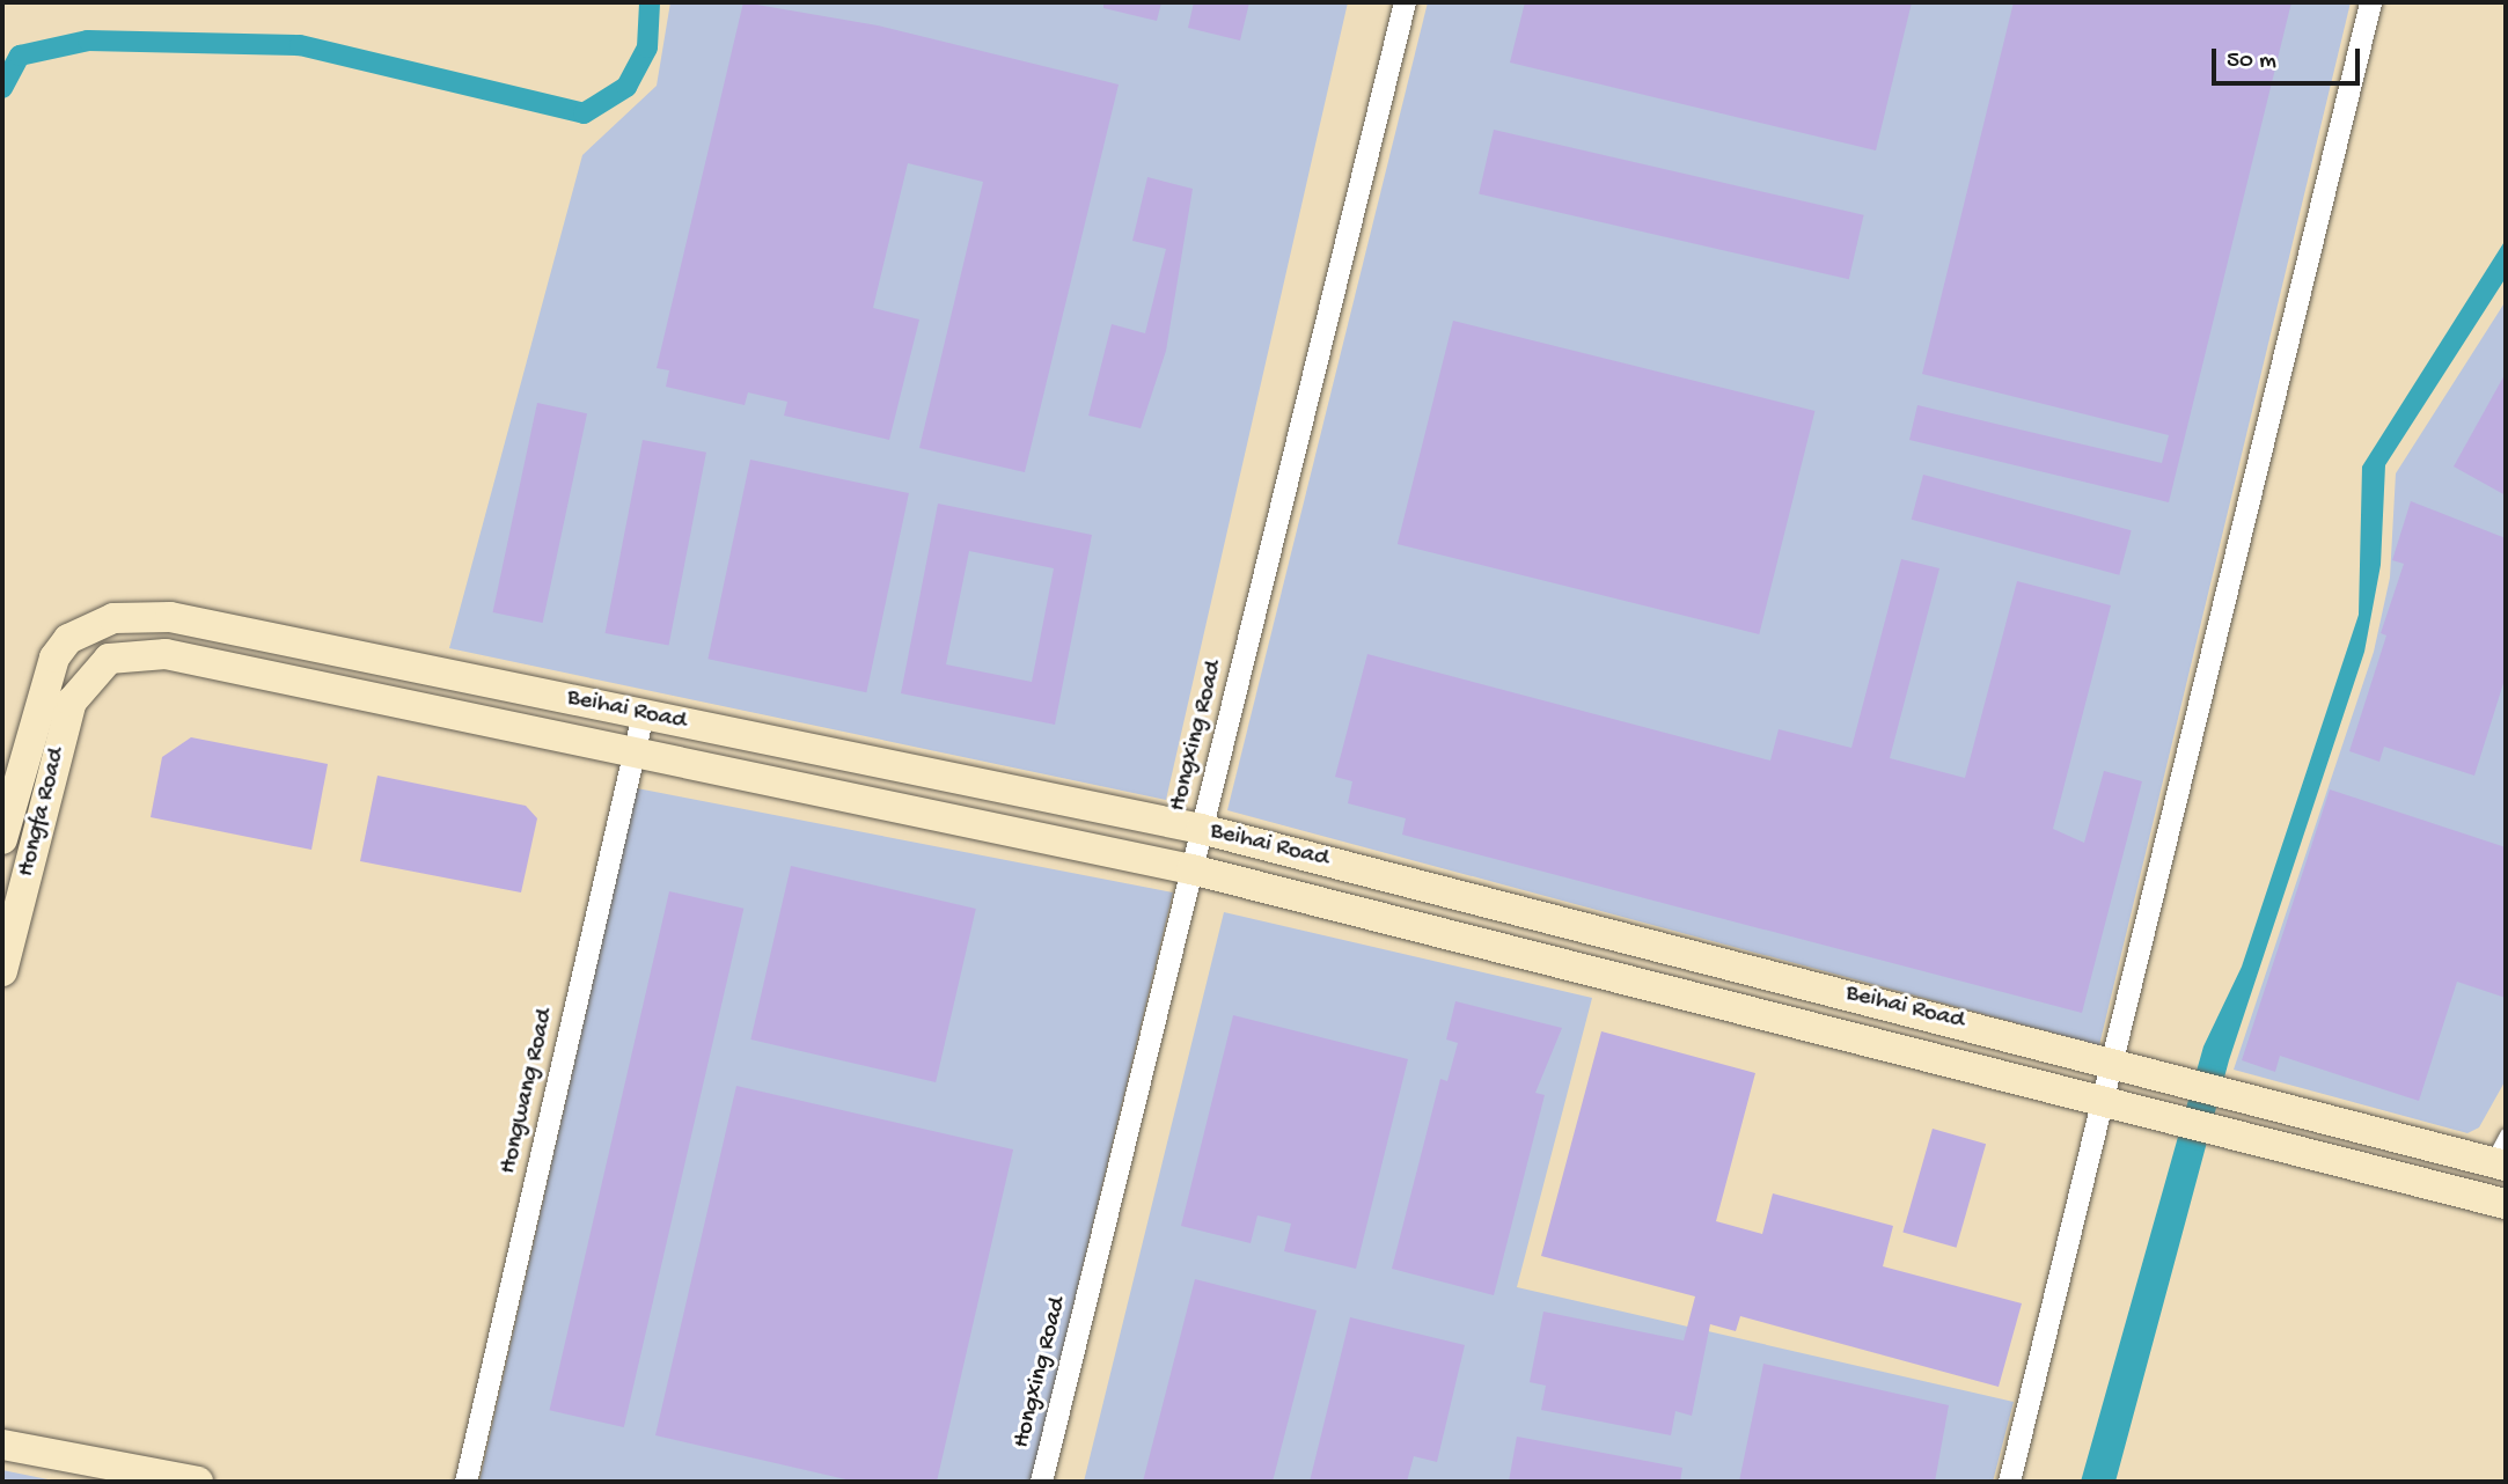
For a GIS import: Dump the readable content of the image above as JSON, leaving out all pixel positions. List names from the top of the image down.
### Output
{
  "streets": {
    "street": [
      "Beihai Road",
      "Hongxing Road",
      "Hongfa Road",
      "Hongwang Road"
    ]
  },
  "crossings": [
    ["Beihai Road", "Hongxing Road"],
    ["Beihai Road", "Hongfa Road"],
    ["Beihai Road", "Hongwang Road"]
  ],
  "scale_bar": "50 m"
}
